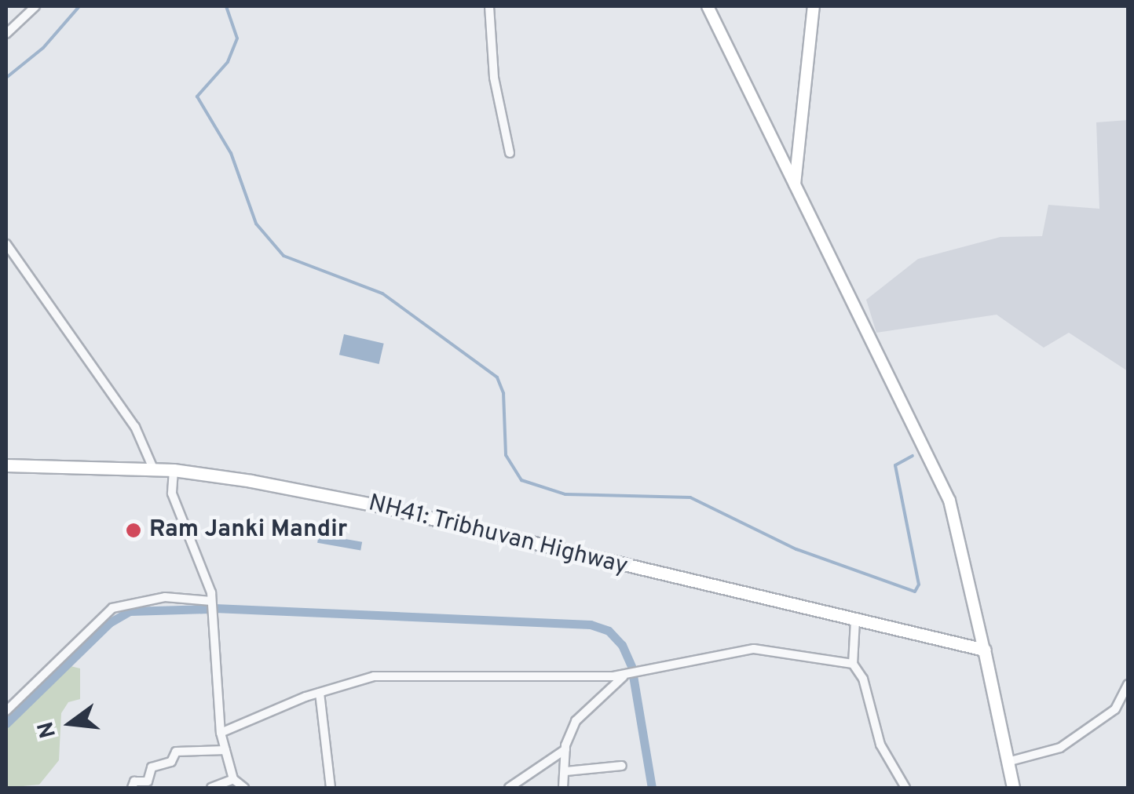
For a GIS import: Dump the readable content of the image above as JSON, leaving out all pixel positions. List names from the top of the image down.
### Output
{
  "streets": {
    "highway": ["NH41: Tribhuvan Highway"]
  },
  "places": ["Ram Janki Mandir"],
  "north": "left"
}
